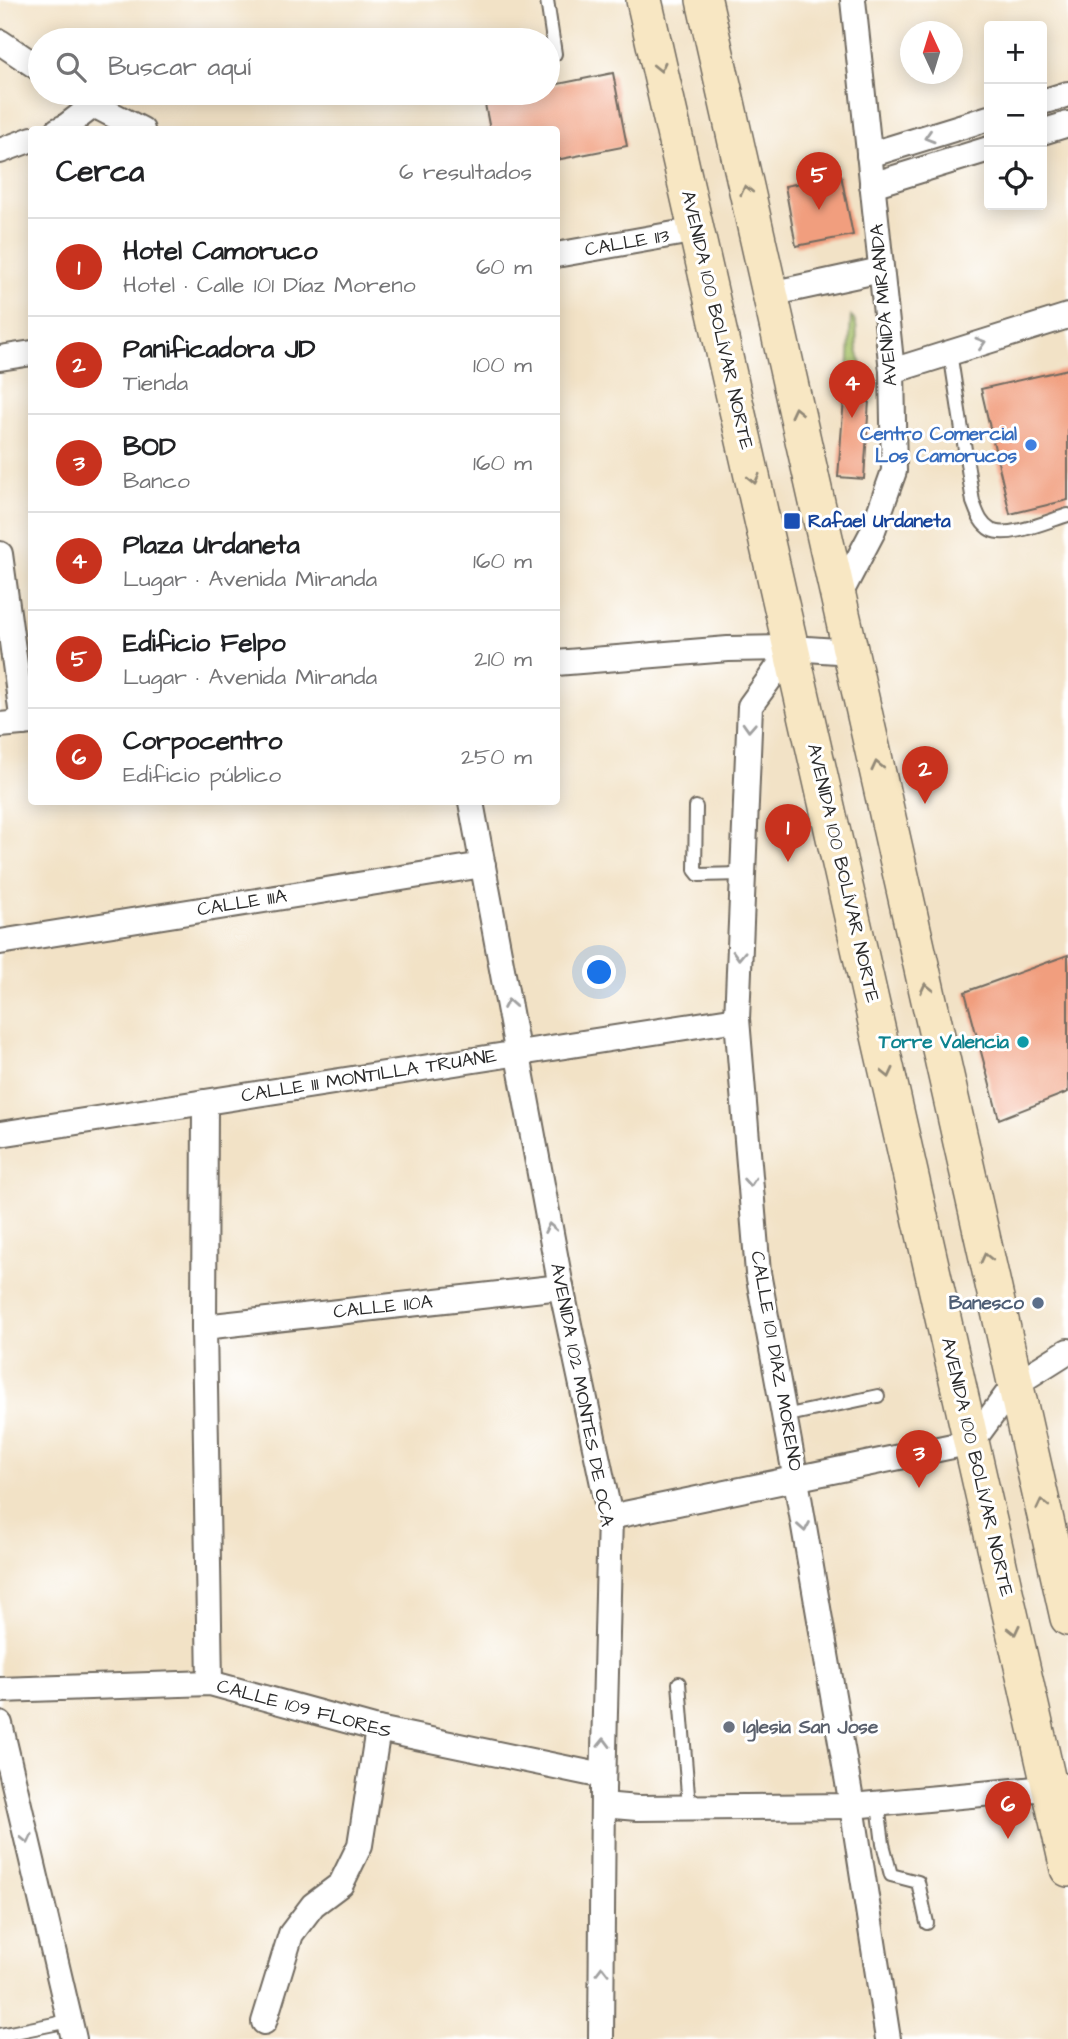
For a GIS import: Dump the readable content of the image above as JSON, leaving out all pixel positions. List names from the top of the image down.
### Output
{
  "streets": {
    "main road": ["AVENIDA 100 BOLÍVAR NORTE"],
    "street": [
      "CALLE 113",
      "AVENIDA MIRANDA",
      "CALLE 111A",
      "CALLE 111 MONTILLA TRUANE",
      "CALLE 110A",
      "CALLE 101 DÍAZ MORENO",
      "AVENIDA 102 MONTES DE OCA",
      "CALLE 109 FLORES"
    ]
  },
  "crossings": [
    ["CALLE 113", "AVENIDA 100 BOLÍVAR NORTE"],
    ["AVENIDA 100 BOLÍVAR NORTE", "CALLE 101 DÍAZ MORENO"],
    ["CALLE 111A", "AVENIDA 102 MONTES DE OCA"],
    ["CALLE 111 MONTILLA TRUANE", "CALLE 101 DÍAZ MORENO"],
    ["CALLE 111 MONTILLA TRUANE", "AVENIDA 102 MONTES DE OCA"],
    ["CALLE 110A", "AVENIDA 102 MONTES DE OCA"],
    ["AVENIDA 102 MONTES DE OCA", "CALLE 109 FLORES"]
  ],
  "one_way": ["CALLE 101 DÍAZ MORENO", "AVENIDA 102 MONTES DE OCA"],
  "places": {
    "other": [
      "Centro Comercial Los Camorucos",
      "Torre Valencia",
      "Banesco",
      "Iglesia San Jose"
    ],
    "transit": ["Rafael Urdaneta"]
  },
  "north": "top",
  "page": {
    "map_buttons": ["+", "−"],
    "search": "Buscar aquí",
    "heading": ["Cerca", "6 resultados"],
    "pins": [
      "5",
      "4",
      "2",
      "1",
      "3",
      "6"
    ],
    "list": [
      {
        "mark": "1",
        "name": "Hotel Camoruco",
        "note": "Hotel · Calle 101 Díaz Moreno",
        "value": "60 m"
      },
      {
        "mark": "2",
        "name": "Panificadora JD",
        "note": "Tienda",
        "value": "100 m"
      },
      {
        "mark": "3",
        "name": "BOD",
        "note": "Banco",
        "value": "160 m"
      },
      {
        "mark": "4",
        "name": "Plaza Urdaneta",
        "note": "Lugar · Avenida Miranda",
        "value": "160 m"
      },
      {
        "mark": "5",
        "name": "Edificio Felpo",
        "note": "Lugar · Avenida Miranda",
        "value": "210 m"
      },
      {
        "mark": "6",
        "name": "Corpocentro",
        "note": "Edificio público",
        "value": "250 m"
      }
    ]
  }
}
